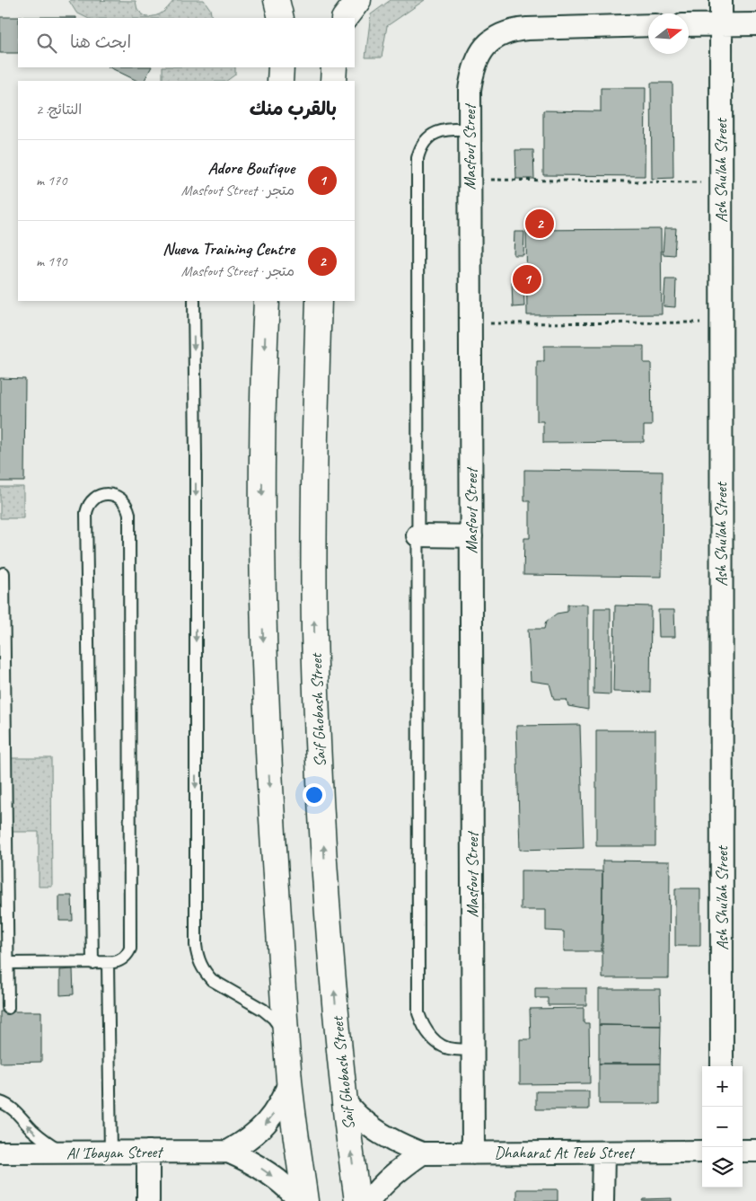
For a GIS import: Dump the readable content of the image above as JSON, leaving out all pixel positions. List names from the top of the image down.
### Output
{
  "streets": {
    "street": [
      "Masfout Street",
      "Ash Shu'lah Street",
      "Saif Ghobash Street",
      "Al 'Ibayan Street",
      "Dhaharat At Teeb Street"
    ]
  },
  "crossings": [
    ["Masfout Street", "Dhaharat At Teeb Street"],
    ["Saif Ghobash Street", "Dhaharat At Teeb Street"]
  ],
  "north": "right",
  "page": {
    "search": "ابحث هنا",
    "heading": ["بالقرب منك", "النتائج: 2"],
    "list": [
      {
        "mark": "1",
        "name": "Adore Boutique",
        "note": "متجر · Masfout Street",
        "value": "170 m"
      },
      {
        "mark": "2",
        "name": "Nueva Training Centre",
        "note": "متجر · Masfout Street",
        "value": "190 m"
      }
    ],
    "pins": ["2", "1"],
    "map_buttons": ["+", "−"]
  }
}
